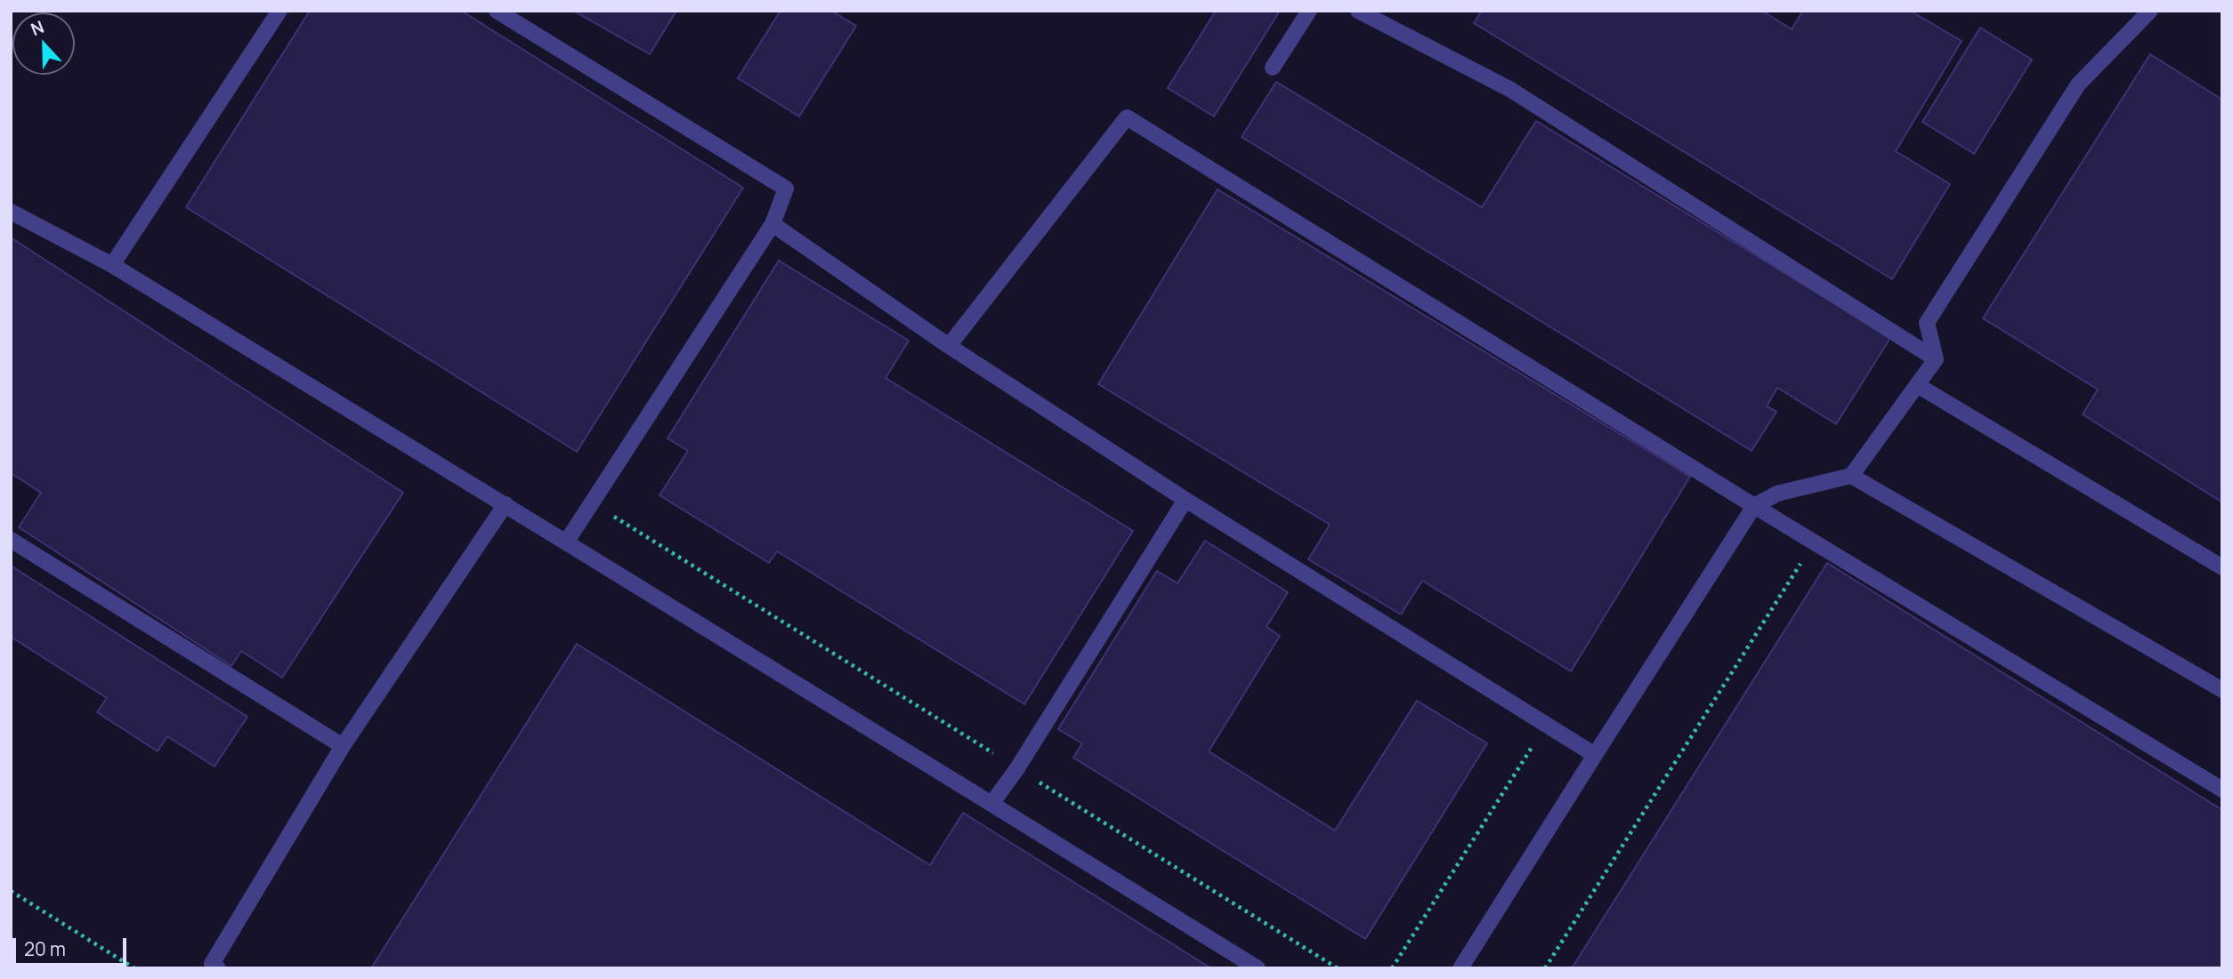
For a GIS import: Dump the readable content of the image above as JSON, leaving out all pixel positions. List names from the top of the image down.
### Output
{
  "scale_bar": "20 m",
  "north": "top"
}
